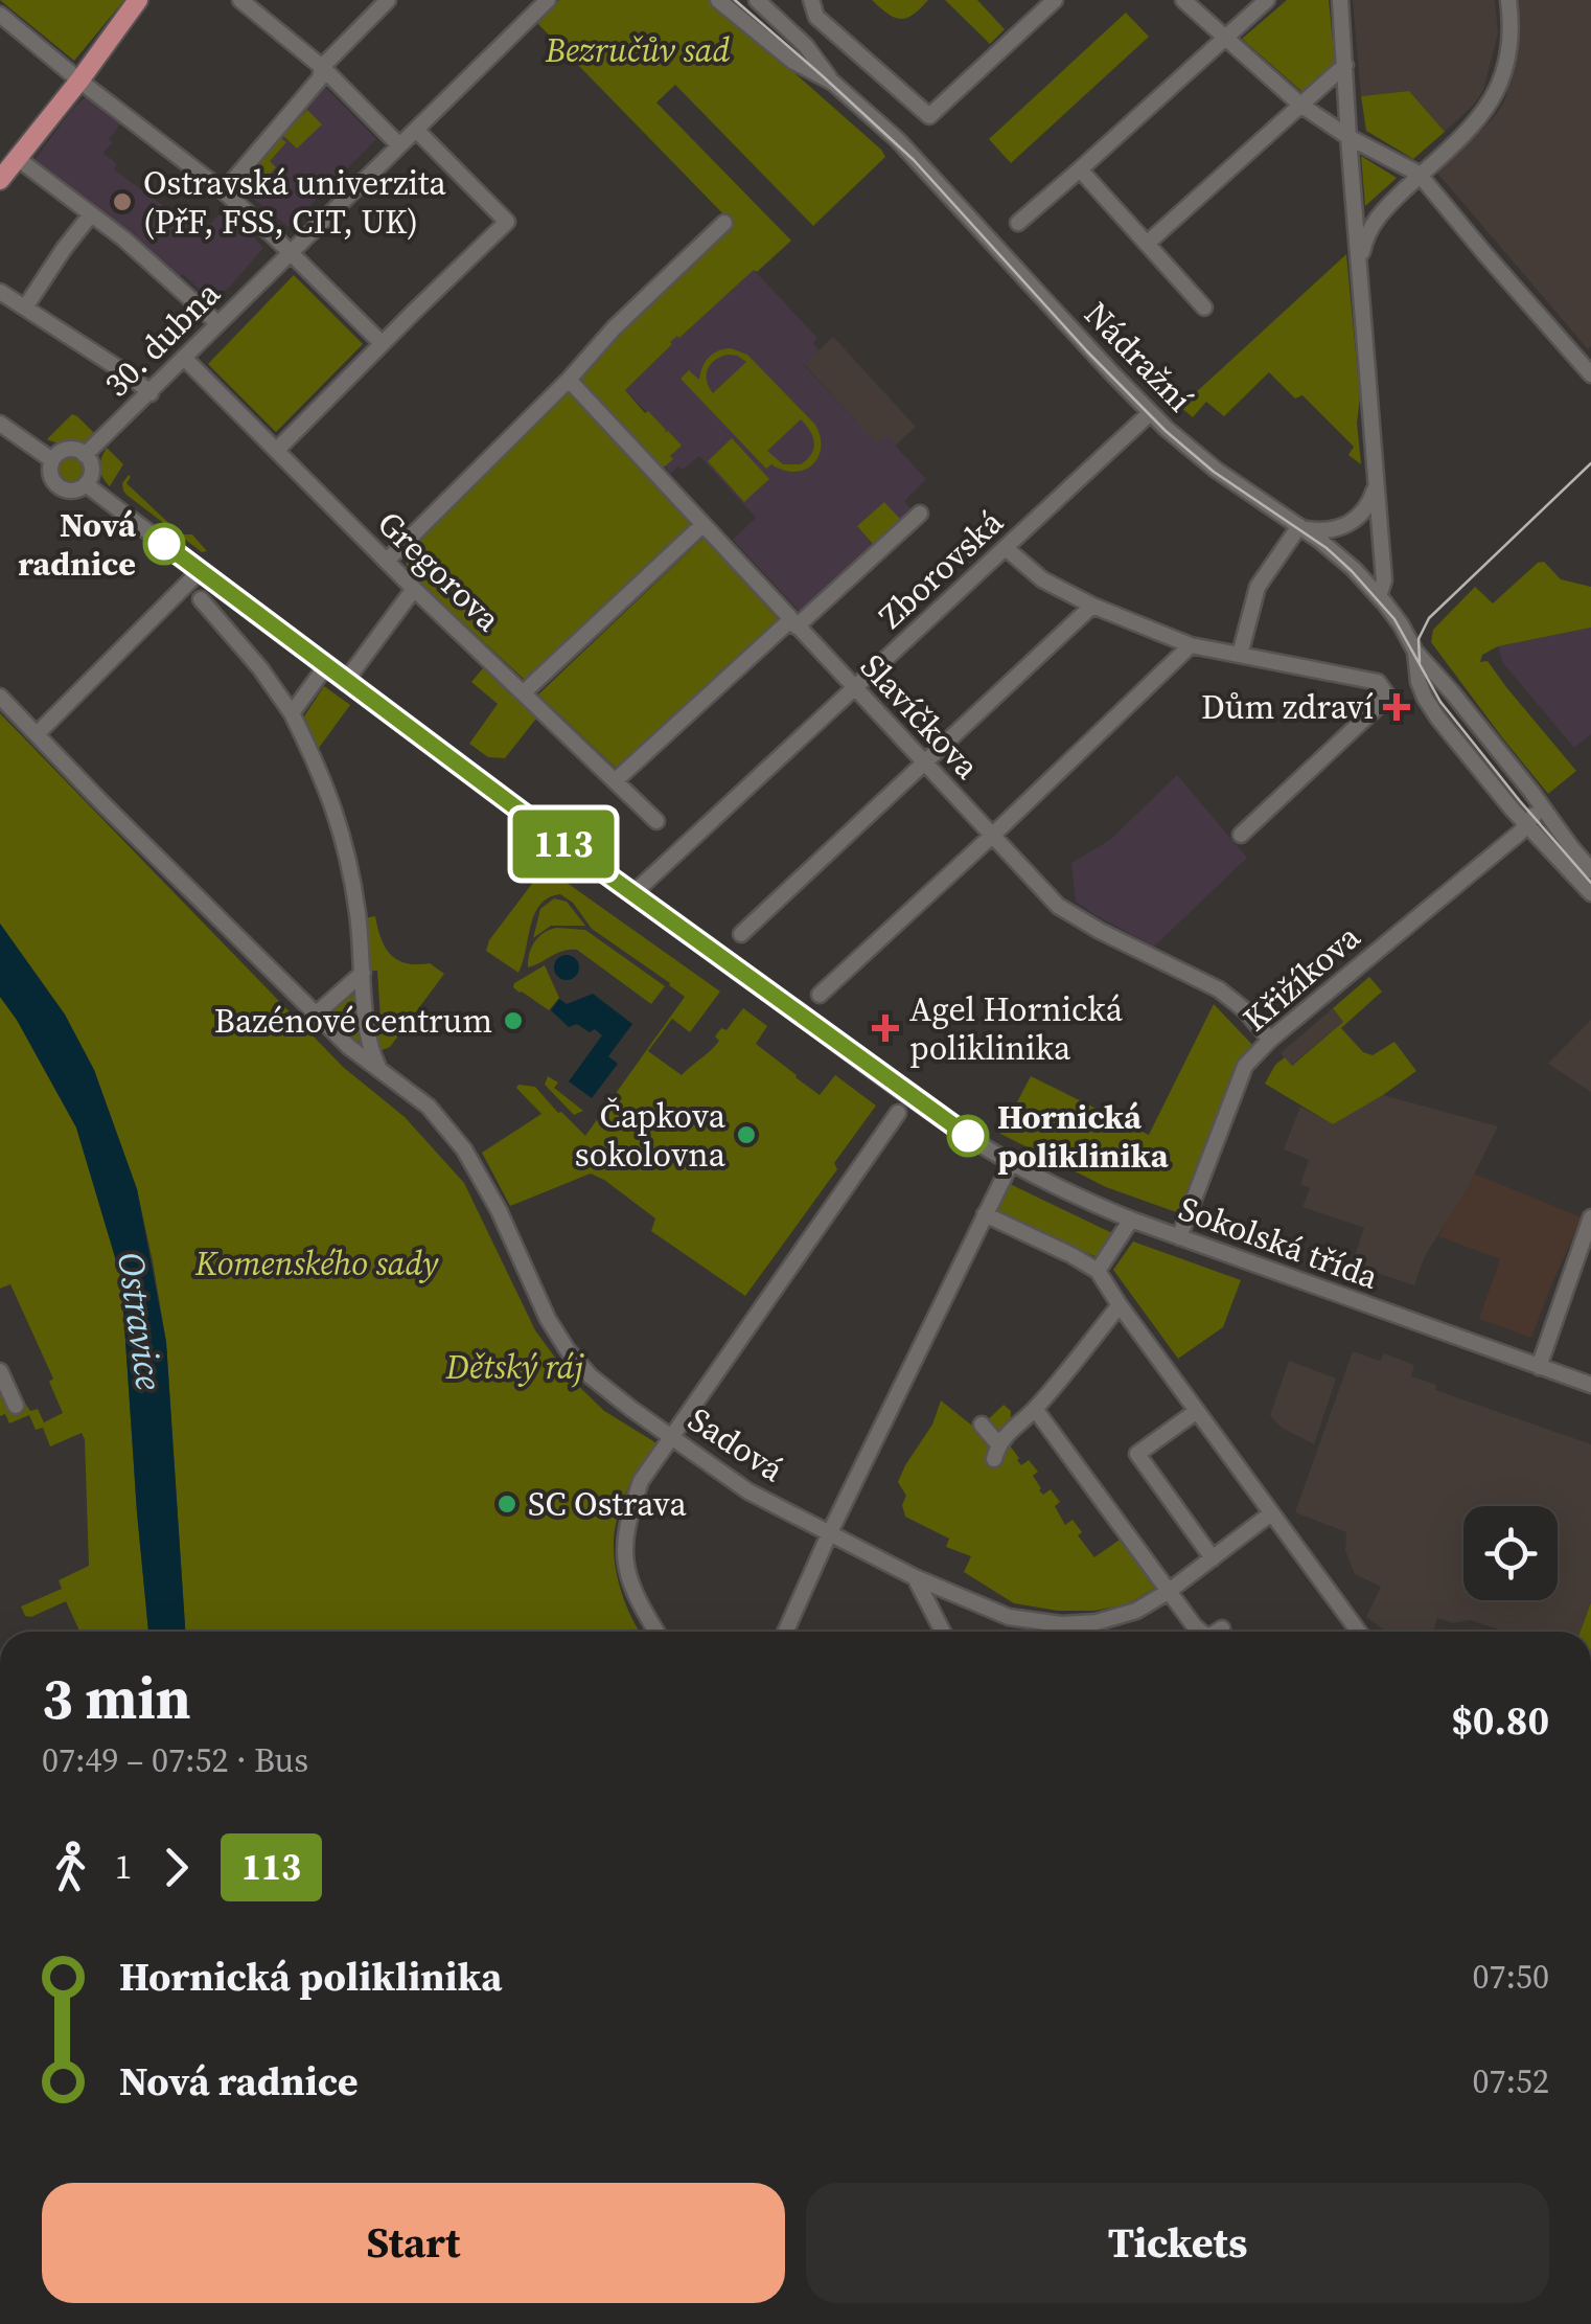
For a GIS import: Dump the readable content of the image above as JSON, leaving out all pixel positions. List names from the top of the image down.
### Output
{
  "streets": {
    "street": [
      "30. dubna",
      "Nádražní",
      "Zborovská",
      "Gregorova",
      "Slavíčkova",
      "Křižíkova",
      "Sokolská třída",
      "Sadová"
    ]
  },
  "crossings": [
    ["30. dubna", "Gregorova"],
    ["30. dubna", "Sokolská třída"],
    ["Nádražní", "Zborovská"],
    ["Nádražní", "Křižíkova"],
    ["Zborovská", "Slavíčkova"],
    ["Zborovská", "Sokolská třída"],
    ["Slavíčkova", "Křižíkova"],
    ["Křižíkova", "Sokolská třída"]
  ],
  "water": ["Ostravice"],
  "parks": ["Bezručův sad", "Komenského sady", "Dětský ráj"],
  "places": {
    "other": [
      "Ostravská univerzita (PřF, FSS, CIT, UK)",
      "Nová radnice",
      "Bazénové centrum",
      "Čapkova sokolovna",
      "Hornická poliklinika",
      "SC Ostrava"
    ],
    "health": ["Dům zdraví", "Agel Hornická poliklinika"]
  },
  "lines": ["bus line 113"],
  "page": {
    "on_map": "113",
    "heading": ["3 min", "07:49 – 07:52 · Bus", "$0.80"],
    "legs": ["1", "113"],
    "list": [
      {
        "name": "Hornická poliklinika",
        "value": "07:50"
      },
      {
        "name": "Nová radnice",
        "value": "07:52"
      }
    ],
    "buttons": ["Start", "Tickets"]
  }
}
